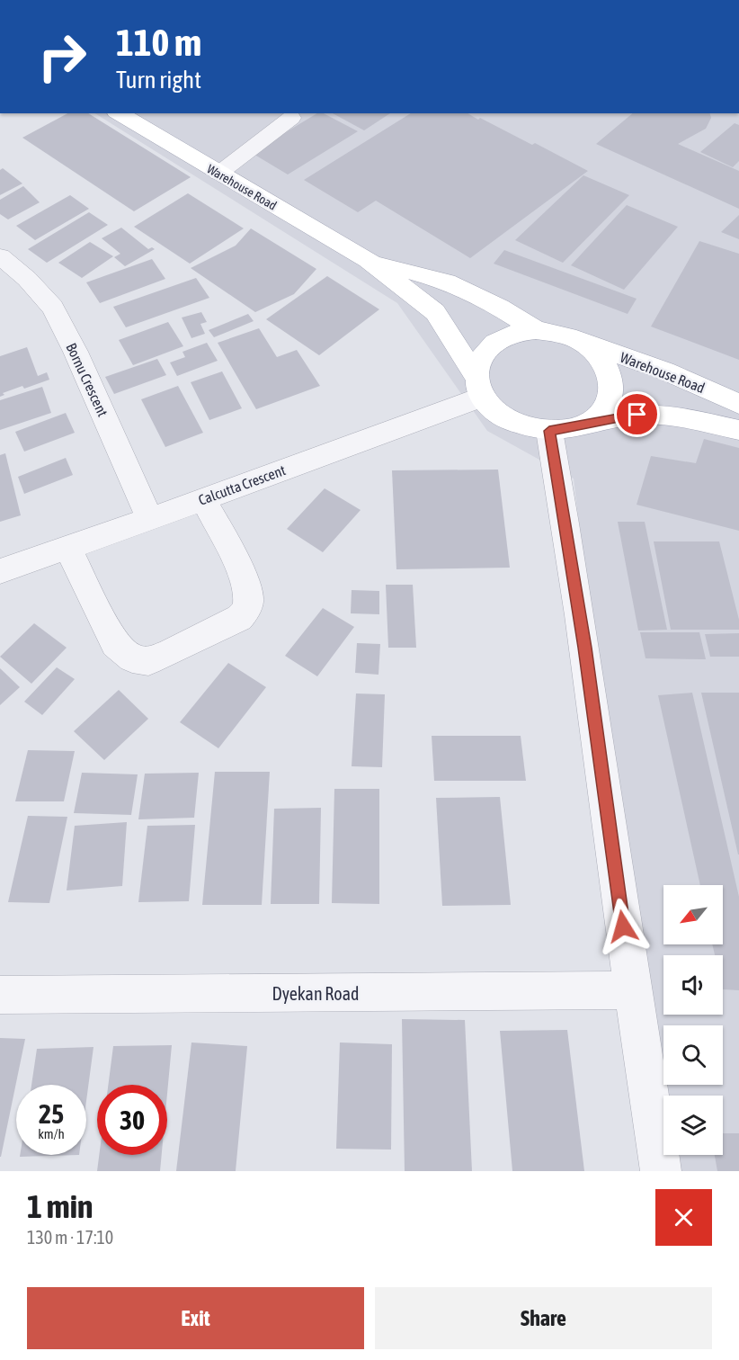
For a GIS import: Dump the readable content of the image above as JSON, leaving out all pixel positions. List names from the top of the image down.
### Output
{
  "streets": {
    "main road": ["Warehouse Road"],
    "street": ["Bornu Crescent", "Calcutta Crescent", "Dyekan Road"]
  },
  "crossings": [
    ["Warehouse Road", "Calcutta Crescent"],
    ["Bornu Crescent", "Calcutta Crescent"]
  ],
  "north": "bottom left",
  "page": {
    "turn": ["110 m", "Turn right"],
    "speed": "25 km/h",
    "limit": "30",
    "heading": ["1 min", "130 m · 17:10"],
    "buttons": ["Exit", "Share"]
  }
}
